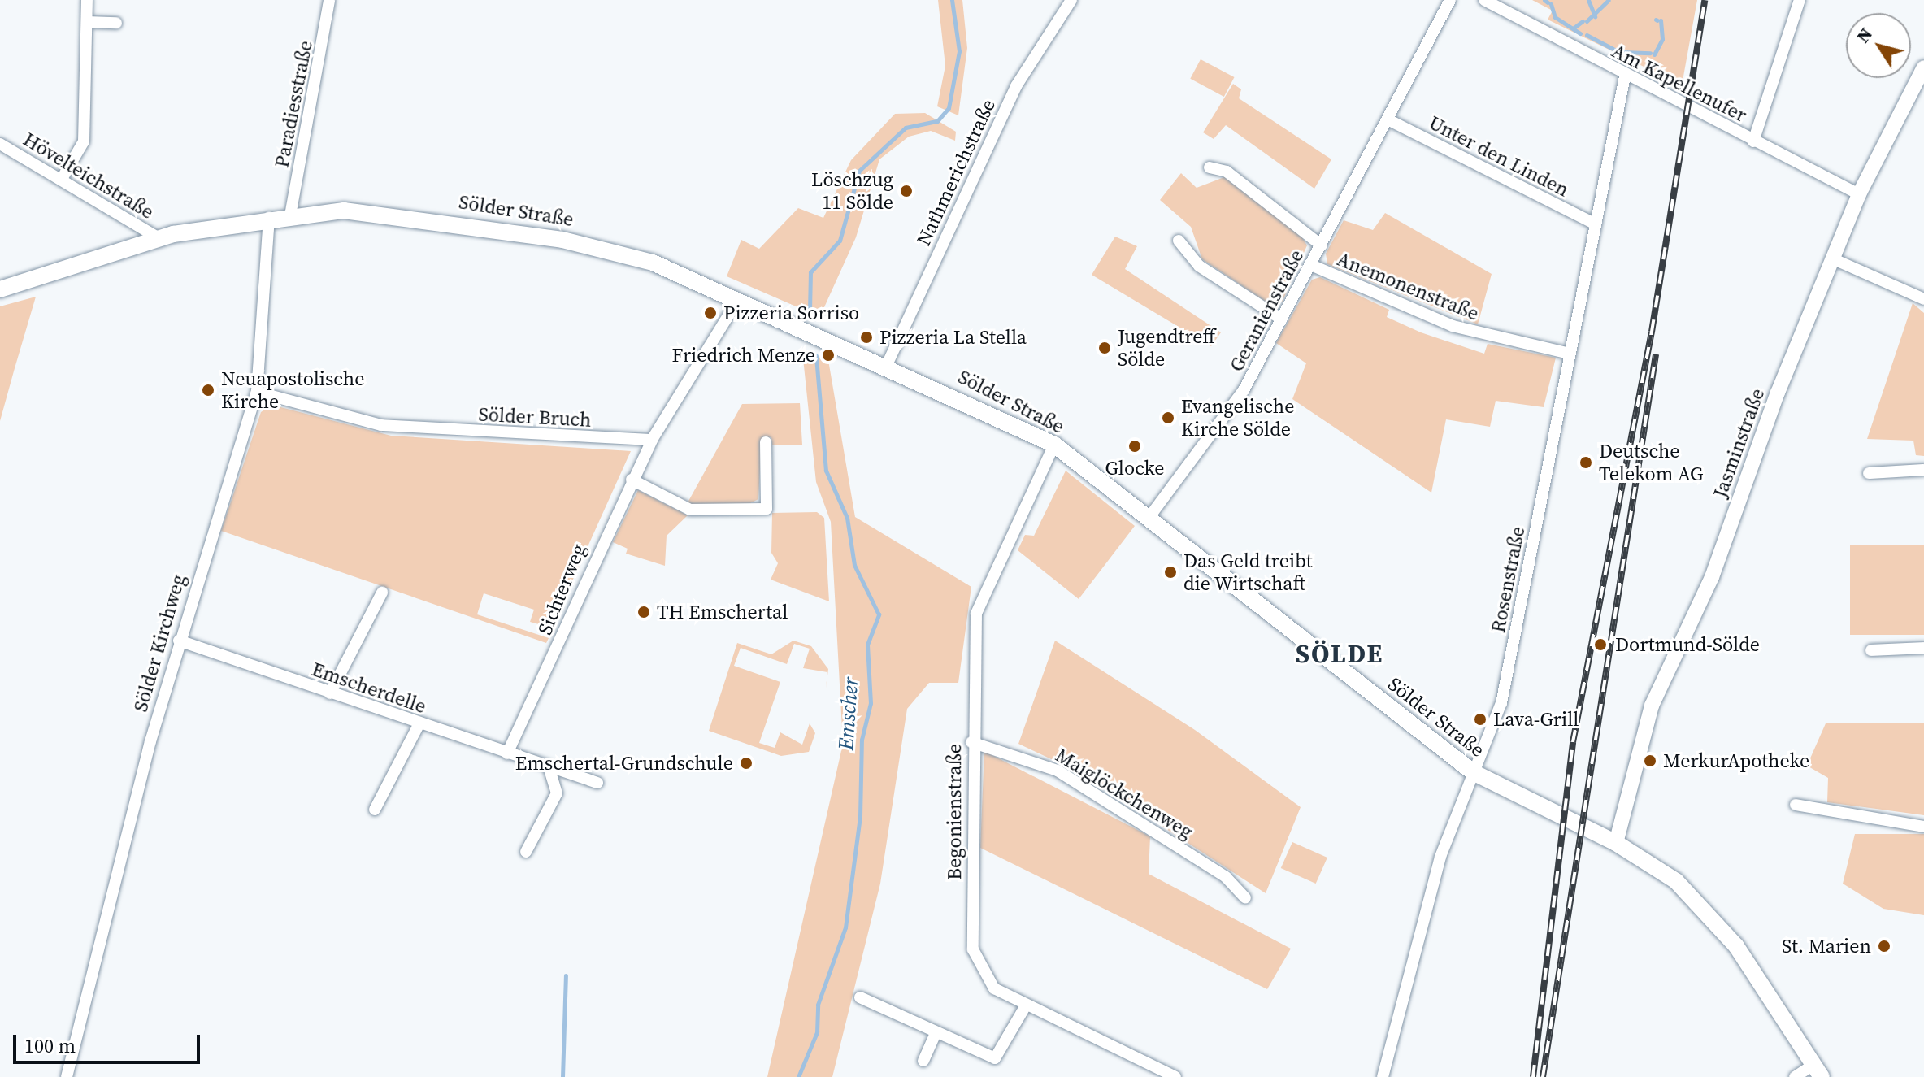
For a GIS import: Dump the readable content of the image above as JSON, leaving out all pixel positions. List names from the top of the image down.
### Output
{
  "streets": {
    "main road": ["Sölder Straße"],
    "street": [
      "Am Kapellenufer",
      "Paradiesstraße",
      "Unter den Linden",
      "Nathmerichstraße",
      "Hövelteichstraße",
      "Anemonenstraße",
      "Geranienstraße",
      "Sölder Bruch",
      "Jasminstraße",
      "Rosenstraße",
      "Sichterweg",
      "Sölder Kirchweg",
      "Emscherdelle",
      "Maiglöckchenweg",
      "Begonienstraße"
    ]
  },
  "crossings": [
    ["Am Kapellenufer", "Jasminstraße"],
    ["Am Kapellenufer", "Rosenstraße"],
    ["Paradiesstraße", "Sölder Straße"],
    ["Unter den Linden", "Geranienstraße"],
    ["Unter den Linden", "Rosenstraße"],
    ["Nathmerichstraße", "Sölder Straße"],
    ["Hövelteichstraße", "Sölder Straße"],
    ["Sölder Straße", "Geranienstraße"],
    ["Sölder Straße", "Jasminstraße"],
    ["Sölder Straße", "Rosenstraße"],
    ["Sölder Straße", "Sölder Kirchweg"],
    ["Sölder Straße", "Begonienstraße"],
    ["Anemonenstraße", "Geranienstraße"],
    ["Anemonenstraße", "Rosenstraße"],
    ["Sölder Bruch", "Sichterweg"],
    ["Sölder Bruch", "Sölder Kirchweg"],
    ["Sichterweg", "Emscherdelle"],
    ["Sölder Kirchweg", "Emscherdelle"],
    ["Maiglöckchenweg", "Begonienstraße"]
  ],
  "districts": ["SÖLDE"],
  "water": ["Emscher"],
  "places": [
    "Löschzug 11 Sölde",
    "Pizzeria Sorriso",
    "Pizzeria La Stella",
    "Jugendtreff Sölde",
    "Friedrich Menze",
    "Neuapostolische Kirche",
    "Evangelische Kirche Sölde",
    "Glocke",
    "Deutsche Telekom AG",
    "Das Geld treibt die Wirtschaft",
    "TH Emschertal",
    "Dortmund-Sölde",
    "Lava-Grill",
    "MerkurApotheke",
    "Emschertal-Grundschule",
    "St. Marien"
  ],
  "scale_bar": "100 m",
  "north": "top left"
}
